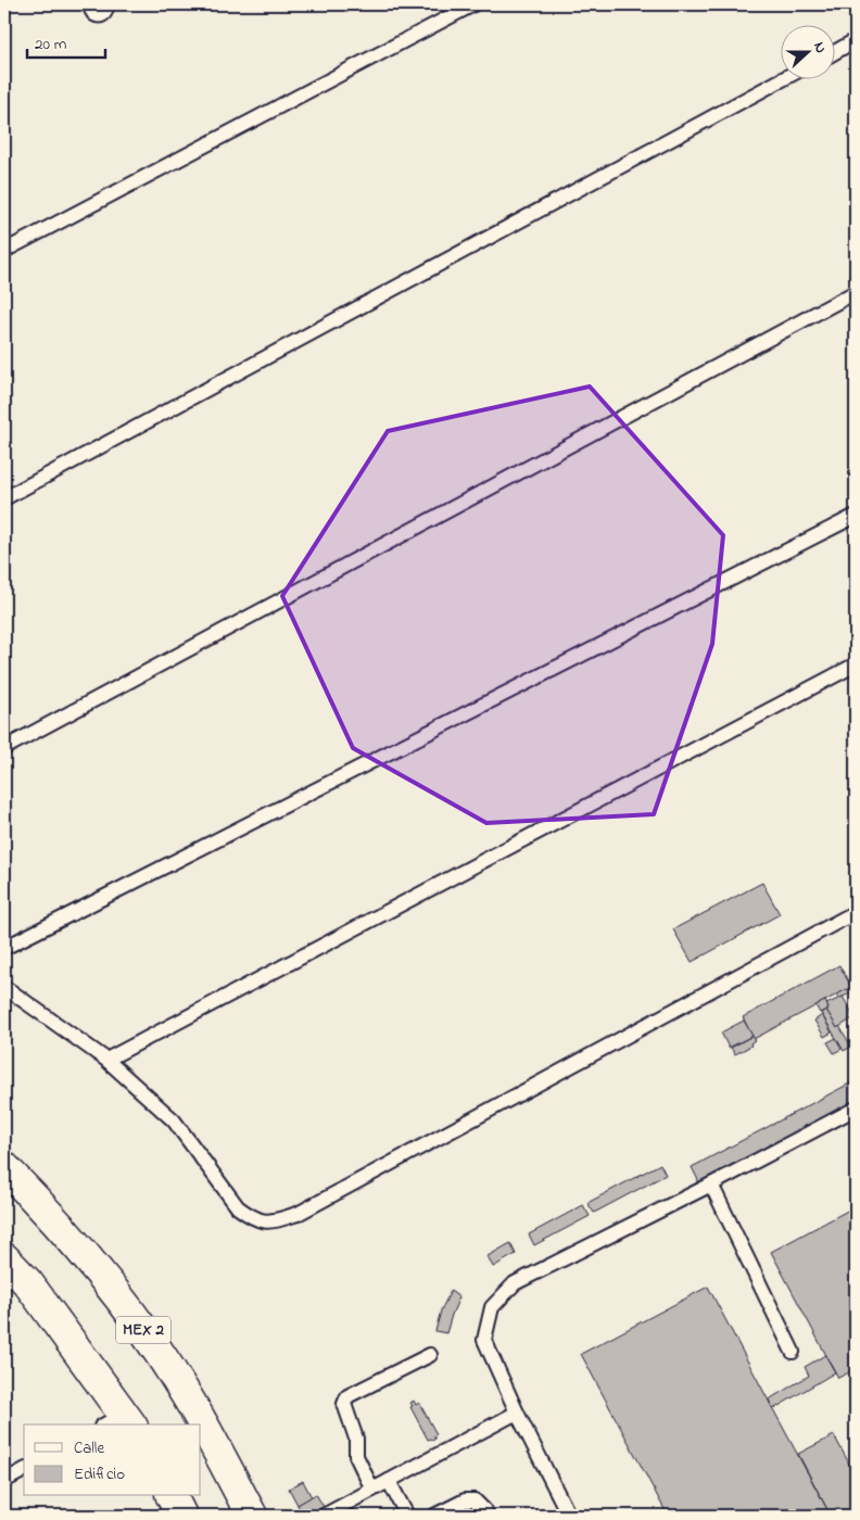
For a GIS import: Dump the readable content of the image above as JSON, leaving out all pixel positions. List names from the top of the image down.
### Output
{
  "streets": {
    "main road": ["MEX 2"]
  },
  "legend": ["Calle", "Edificio"],
  "scale_bar": "20 m",
  "north": "right"
}
